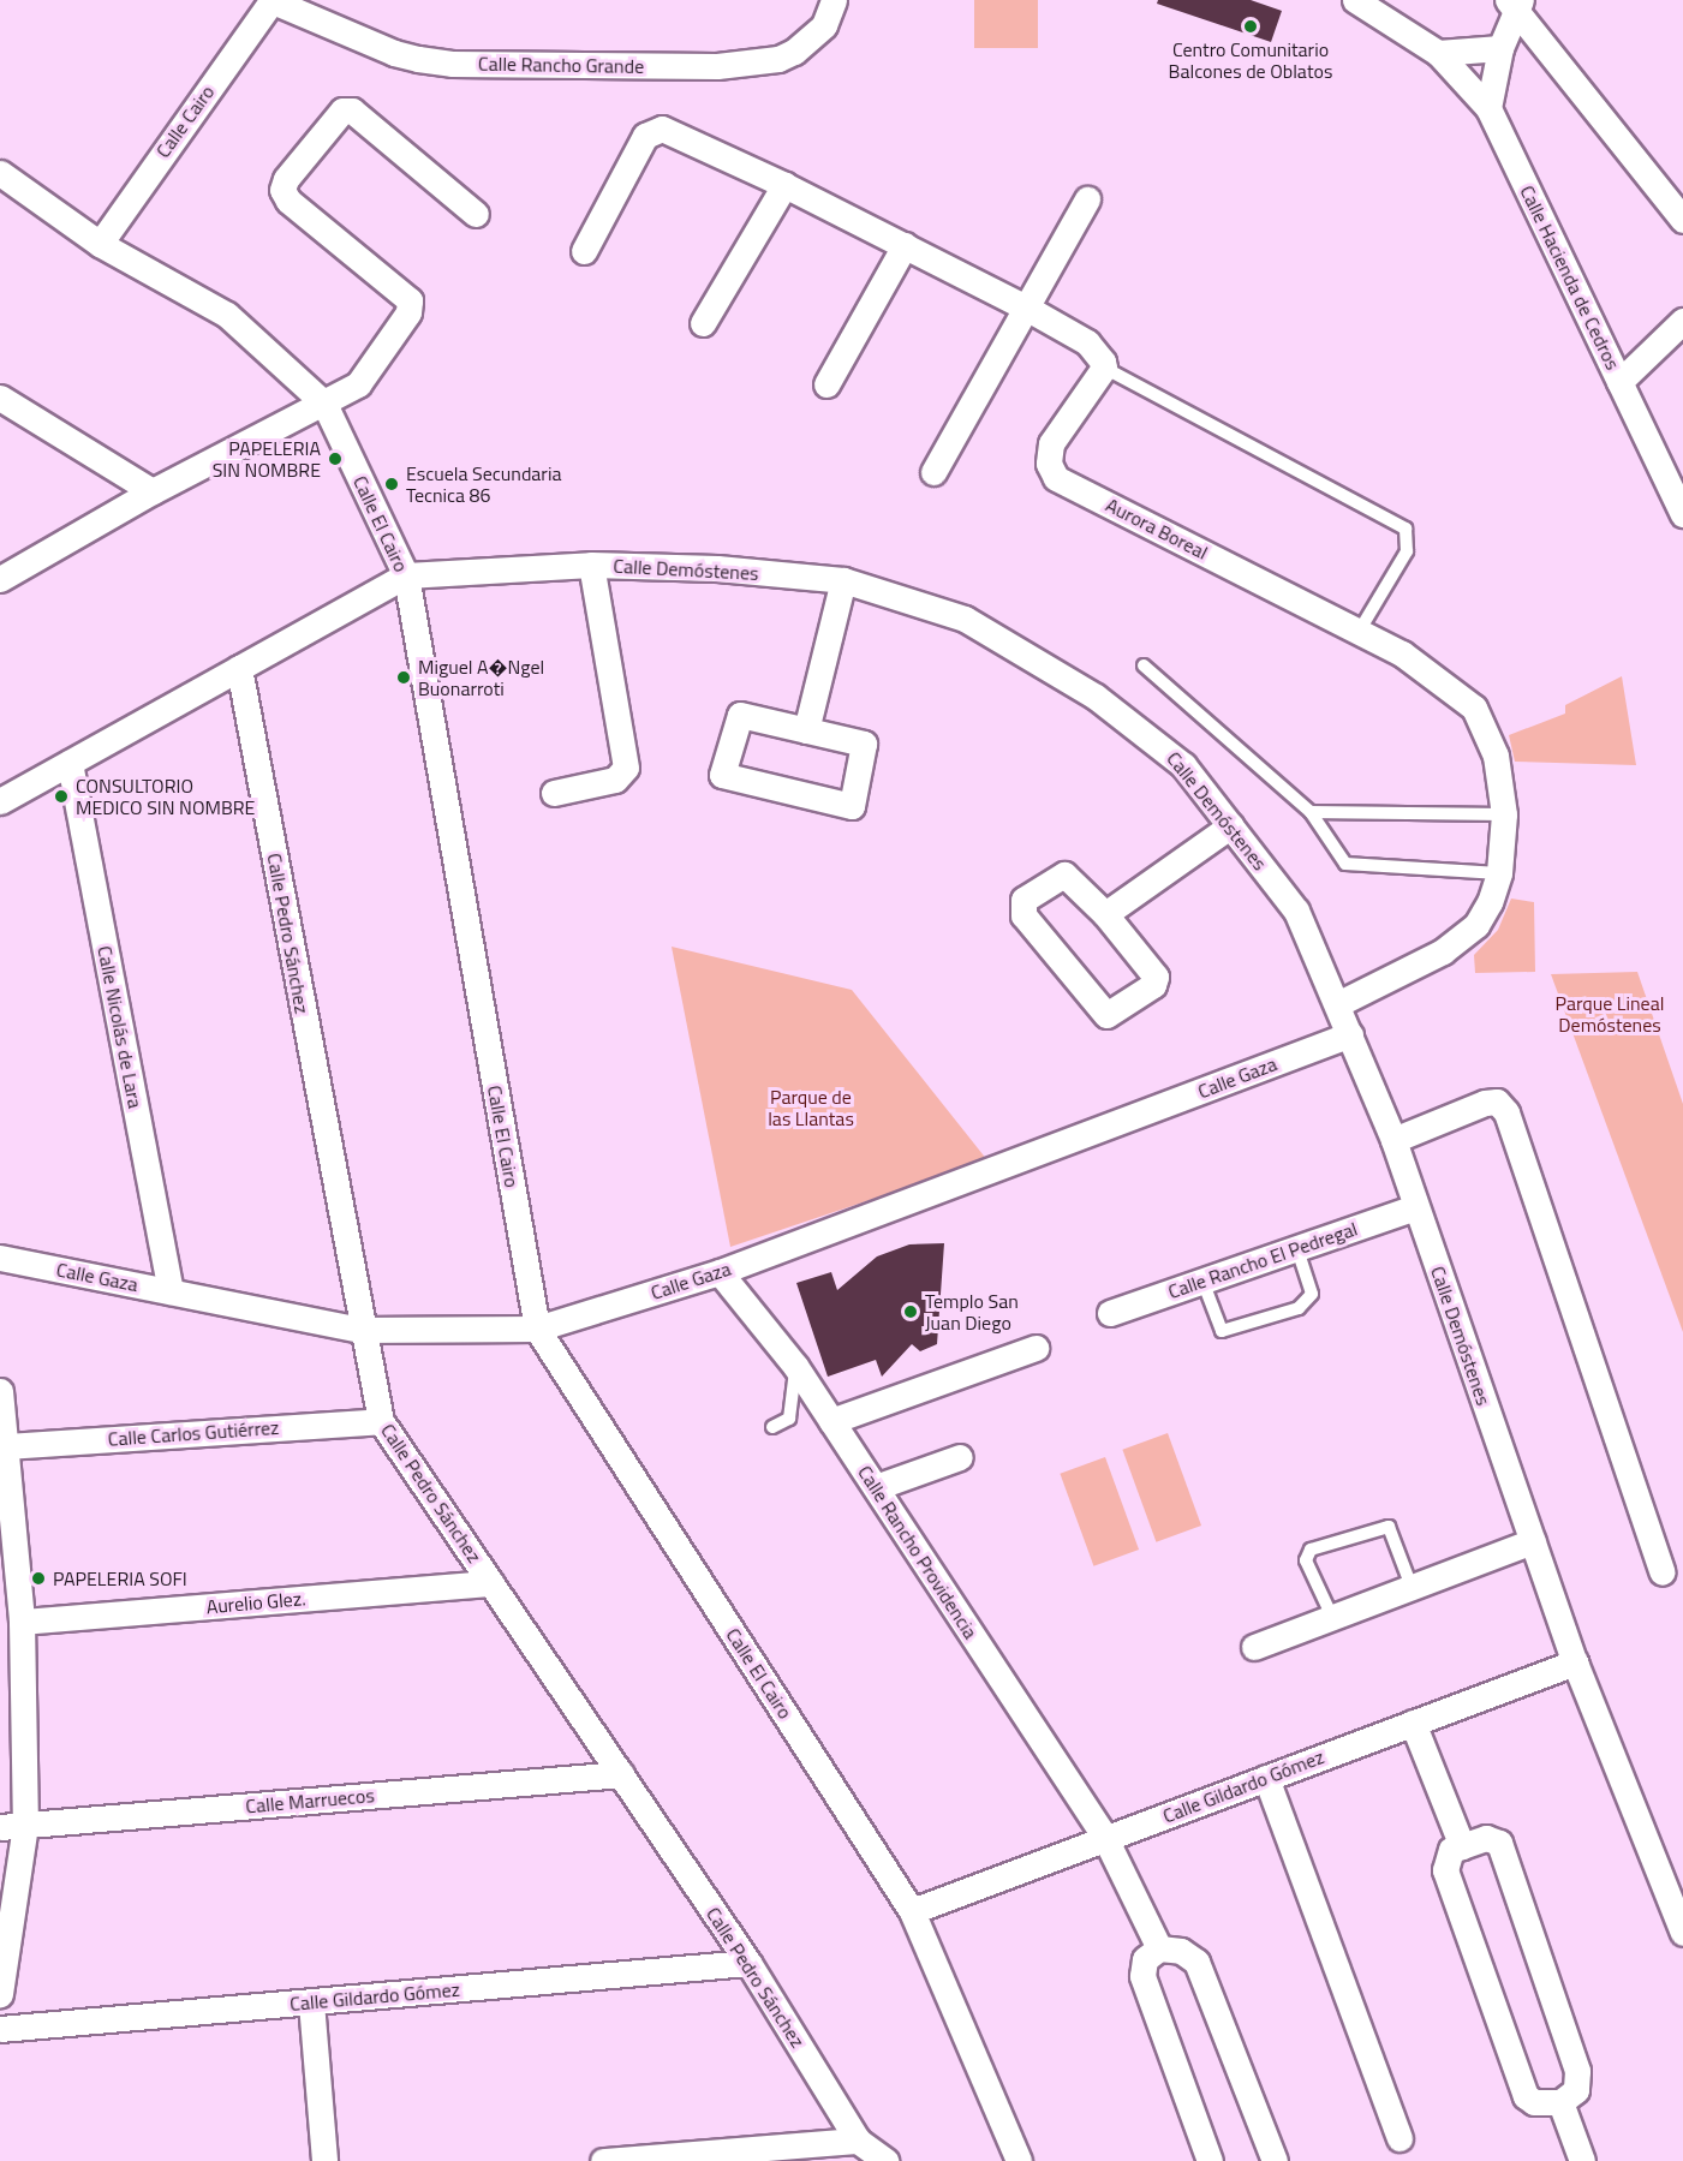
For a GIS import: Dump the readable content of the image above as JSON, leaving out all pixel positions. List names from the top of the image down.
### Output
{
  "streets": {
    "street": [
      "Calle Rancho Grande",
      "Calle Cairo",
      "Calle Hacienda de Cedros",
      "Calle El Cairo",
      "Aurora Boreal",
      "Calle Demóstenes",
      "Calle Pedro Sánchez",
      "Calle Nicolás de Lara",
      "Calle Gaza",
      "Calle Rancho El Pedregal",
      "Calle Carlos Gutiérrez",
      "Calle Rancho Providencia",
      "Aurelio Glez.",
      "Calle Gildardo Gómez",
      "Calle Marruecos"
    ]
  },
  "crossings": [
    ["Calle Rancho Grande", "Calle Cairo"],
    ["Calle Cairo", "Calle El Cairo"],
    ["Calle El Cairo", "Calle Demóstenes"],
    ["Calle El Cairo", "Calle Gaza"],
    ["Calle El Cairo", "Calle Gildardo Gómez"],
    ["Aurora Boreal", "Calle Demóstenes"],
    ["Calle Demóstenes", "Calle Pedro Sánchez"],
    ["Calle Demóstenes", "Calle Nicolás de Lara"],
    ["Calle Demóstenes", "Calle Gaza"],
    ["Calle Demóstenes", "Calle Rancho El Pedregal"],
    ["Calle Demóstenes", "Calle Gildardo Gómez"],
    ["Calle Pedro Sánchez", "Calle Gaza"],
    ["Calle Pedro Sánchez", "Calle Carlos Gutiérrez"],
    ["Calle Pedro Sánchez", "Aurelio Glez."],
    ["Calle Pedro Sánchez", "Calle Gildardo Gómez"],
    ["Calle Pedro Sánchez", "Calle Marruecos"],
    ["Calle Nicolás de Lara", "Calle Gaza"],
    ["Calle Gaza", "Calle Rancho Providencia"],
    ["Calle Rancho Providencia", "Calle Gildardo Gómez"]
  ],
  "parks": ["Parque Lineal Demóstenes", "Parque de las Llantas"],
  "places": [
    "Centro Comunitario Balcones de Oblatos",
    "PAPELERIA SIN NOMBRE",
    "Escuela Secundaria Tecnica 86",
    "Miguel A�Ngel Buonarroti",
    "CONSULTORIO MEDICO SIN NOMBRE",
    "Templo San Juan Diego",
    "PAPELERIA SOFI"
  ]
}
